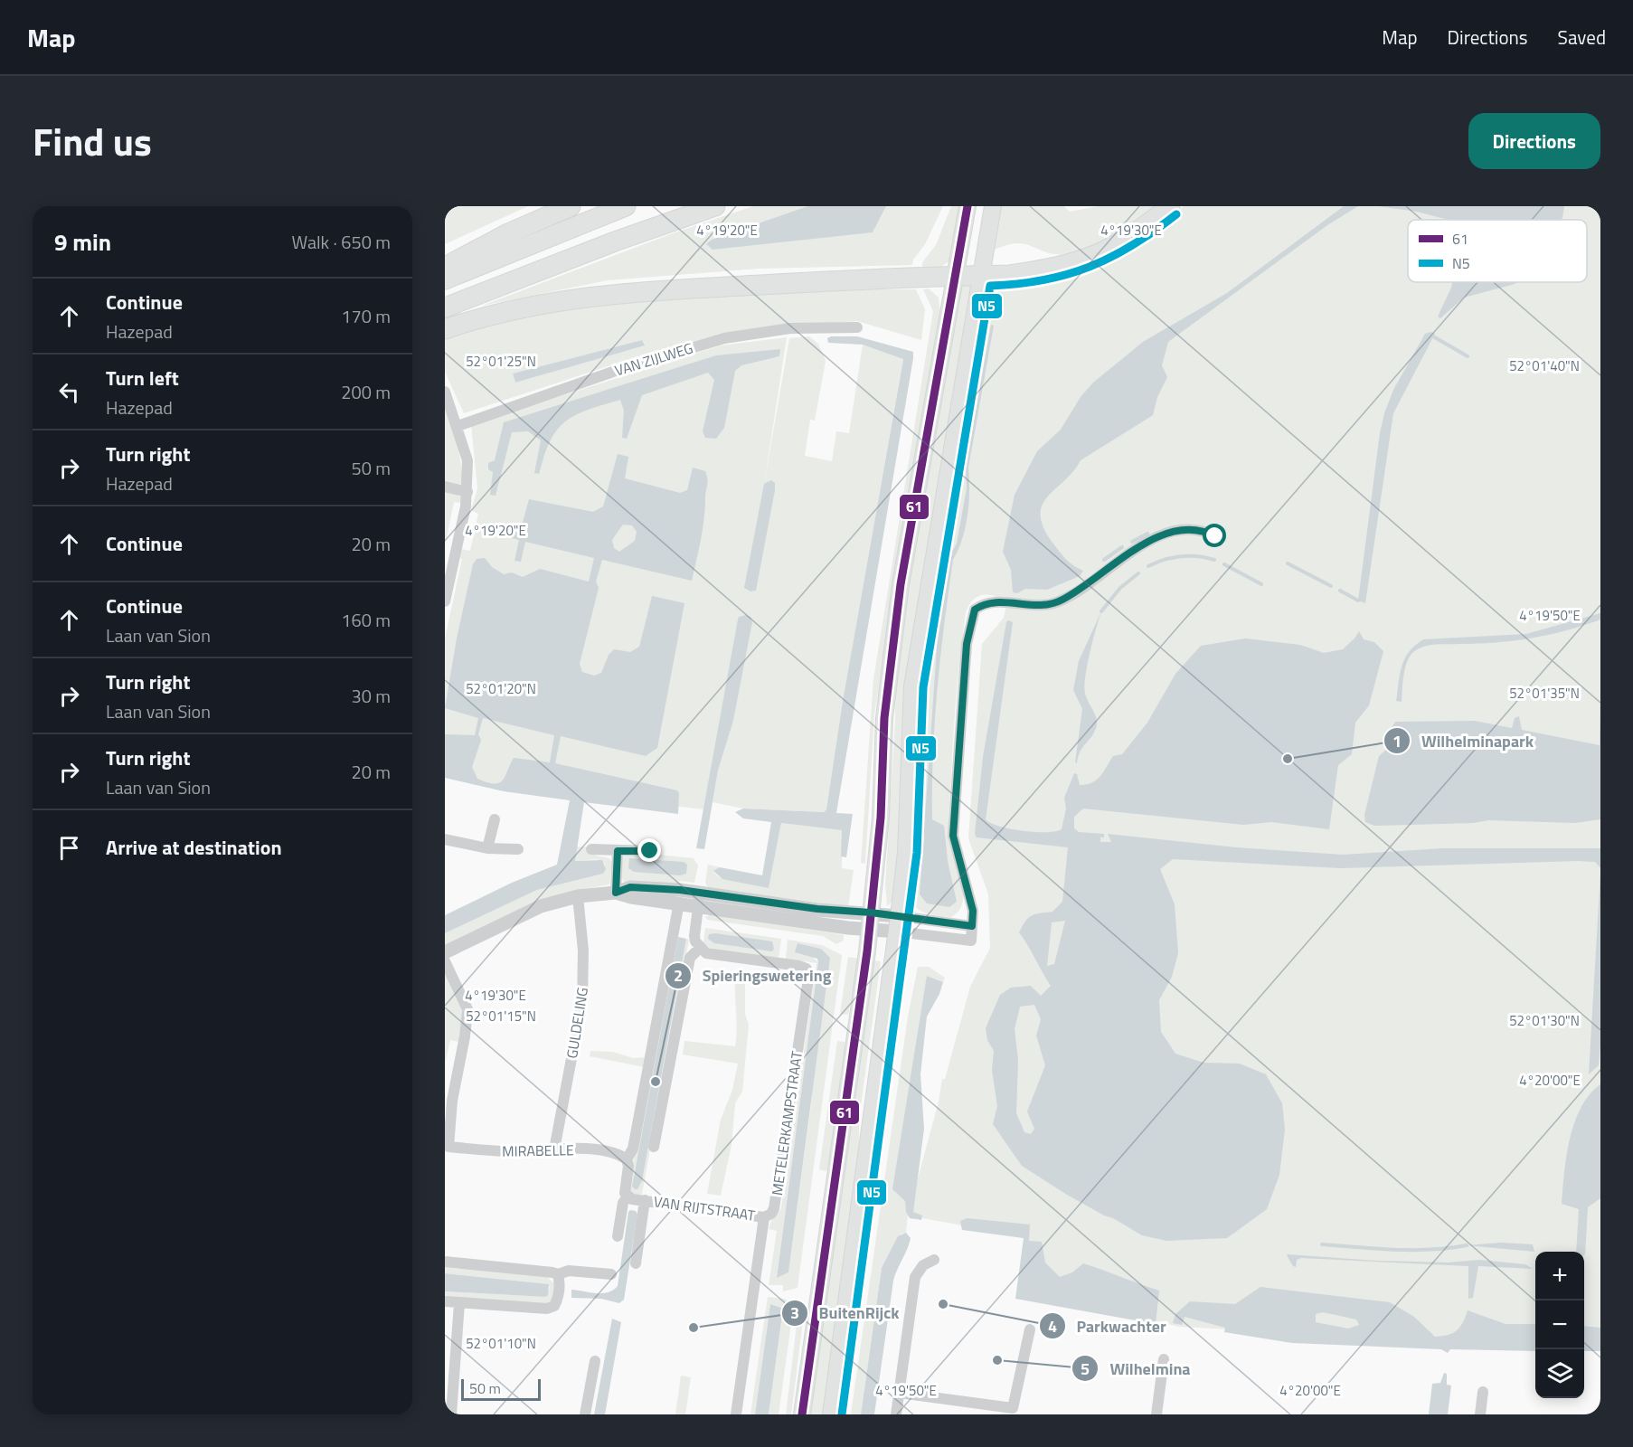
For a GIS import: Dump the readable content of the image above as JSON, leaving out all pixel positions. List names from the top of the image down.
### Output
{
  "streets": {
    "street": [
      "VAN ZIJLWEG",
      "GULDELING",
      "METELERKAMPSTRAAT",
      "MIRABELLE",
      "VAN RIJTSTRAAT"
    ]
  },
  "crossings": [
    ["GULDELING", "MIRABELLE"],
    ["METELERKAMPSTRAAT", "VAN RIJTSTRAAT"]
  ],
  "places": [
    "Wilhelminapark",
    "Spieringswetering",
    "Parkwachter",
    "BuitenRijck",
    "Wilhelmina"
  ],
  "lines": ["transit line 61", "transit line N5"],
  "legend": ["61", "N5"],
  "scale_bar": "50 m",
  "page": {
    "header": "Map",
    "nav": ["Map", "Directions", "Saved"],
    "title": "Find us",
    "buttons": "Directions",
    "heading": ["9 min", "Walk · 650 m"],
    "list": [
      ["Continue", "Hazepad", "170 m"],
      ["Turn left", "Hazepad", "200 m"],
      ["Turn right", "Hazepad", "50 m"],
      ["Continue", "20 m"],
      ["Continue", "Laan van Sion", "160 m"],
      ["Turn right", "Laan van Sion", "30 m"],
      ["Turn right", "Laan van Sion", "20 m"],
      "Arrive at destination"
    ],
    "map_buttons": ["+", "−"],
    "scale": "50 m"
  },
  "coordinates": [
    "4°19'20\"E",
    "4°19'30\"E",
    "52°01'25\"N",
    "52°01'40\"N",
    "4°19'50\"E",
    "52°01'20\"N",
    "52°01'35\"N",
    "52°01'15\"N",
    "52°01'30\"N",
    "4°20'00\"E",
    "52°01'10\"N"
  ]
}
